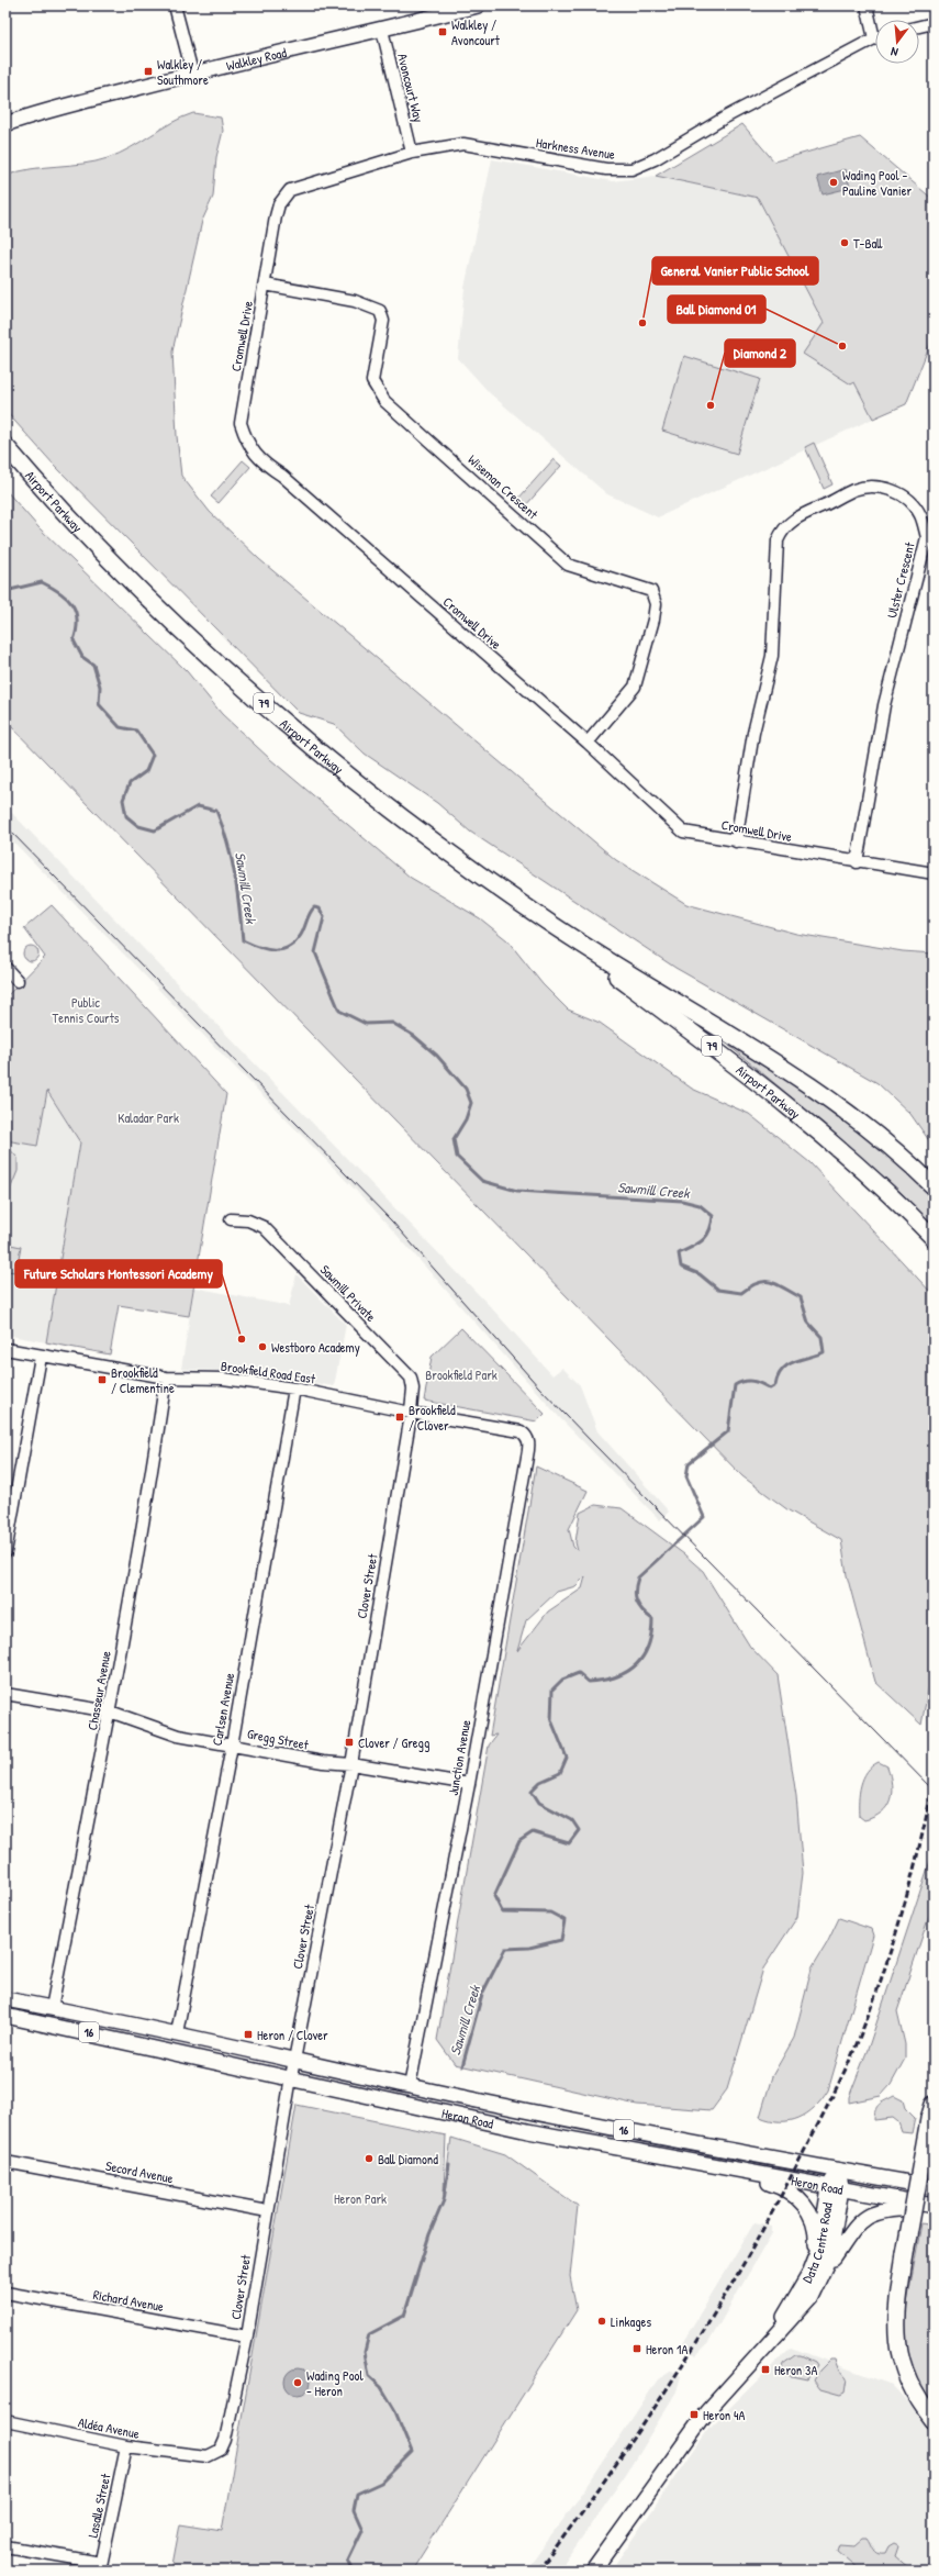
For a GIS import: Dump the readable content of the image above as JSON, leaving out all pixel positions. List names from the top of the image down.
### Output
{
  "streets": {
    "highway": ["Airport Parkway", "79"],
    "main road": [
      "Walkley Road",
      "16",
      "Heron Road",
      "Data Centre Road"
    ],
    "street": [
      "Avoncourt Way",
      "Harkness Avenue",
      "Cromwell Drive",
      "Wiseman Crescent",
      "Ulster Crescent",
      "Sawmill Private",
      "Brookfield Road East",
      "Clover Street",
      "Chasseur Avenue",
      "Carlsen Avenue",
      "Gregg Street",
      "Junction Avenue",
      "Secord Avenue",
      "Richard Avenue",
      "Aldéa Avenue",
      "Lasalle Street"
    ]
  },
  "crossings": [
    ["Walkley Road", "Avoncourt Way"],
    ["Avoncourt Way", "Harkness Avenue"],
    ["Harkness Avenue", "Cromwell Drive"],
    ["Cromwell Drive", "Wiseman Crescent"],
    ["Cromwell Drive", "Ulster Crescent"],
    ["Sawmill Private", "Brookfield Road East"],
    ["Sawmill Private", "Clover Street"],
    ["Brookfield Road East", "Clover Street"],
    ["Brookfield Road East", "Chasseur Avenue"],
    ["Brookfield Road East", "Carlsen Avenue"],
    ["Brookfield Road East", "Junction Avenue"],
    ["Clover Street", "Gregg Street"],
    ["Clover Street", "Heron Road"],
    ["Clover Street", "Secord Avenue"],
    ["Clover Street", "Richard Avenue"],
    ["Clover Street", "Aldéa Avenue"],
    ["Chasseur Avenue", "Gregg Street"],
    ["Chasseur Avenue", "Heron Road"],
    ["Carlsen Avenue", "Gregg Street"],
    ["Carlsen Avenue", "Heron Road"],
    ["Gregg Street", "Junction Avenue"],
    ["Junction Avenue", "Heron Road"],
    ["Heron Road", "Data Centre Road"],
    ["Aldéa Avenue", "Lasalle Street"]
  ],
  "water": ["Sawmill Creek"],
  "parks": [
    "Public Tennis Courts",
    "Kaladar Park",
    "Brookfield Park",
    "Heron Park"
  ],
  "places": {
    "transit": [
      "Walkley / Avoncourt",
      "Walkley / Southmore",
      "Brookfield / Clementine",
      "Brookfield / Clover",
      "Clover / Gregg",
      "Heron / Clover",
      "Heron 1A",
      "Heron 3A",
      "Heron 4A"
    ],
    "other": [
      "Wading Pool - Pauline Vanier",
      "T-Ball",
      "General Vanier Public School",
      "Ball Diamond 01",
      "Diamond 2",
      "Future Scholars Montessori Academy",
      "Westboro Academy",
      "Ball Diamond",
      "Linkages",
      "Wading Pool - Heron"
    ]
  },
  "north": "bottom"
}
